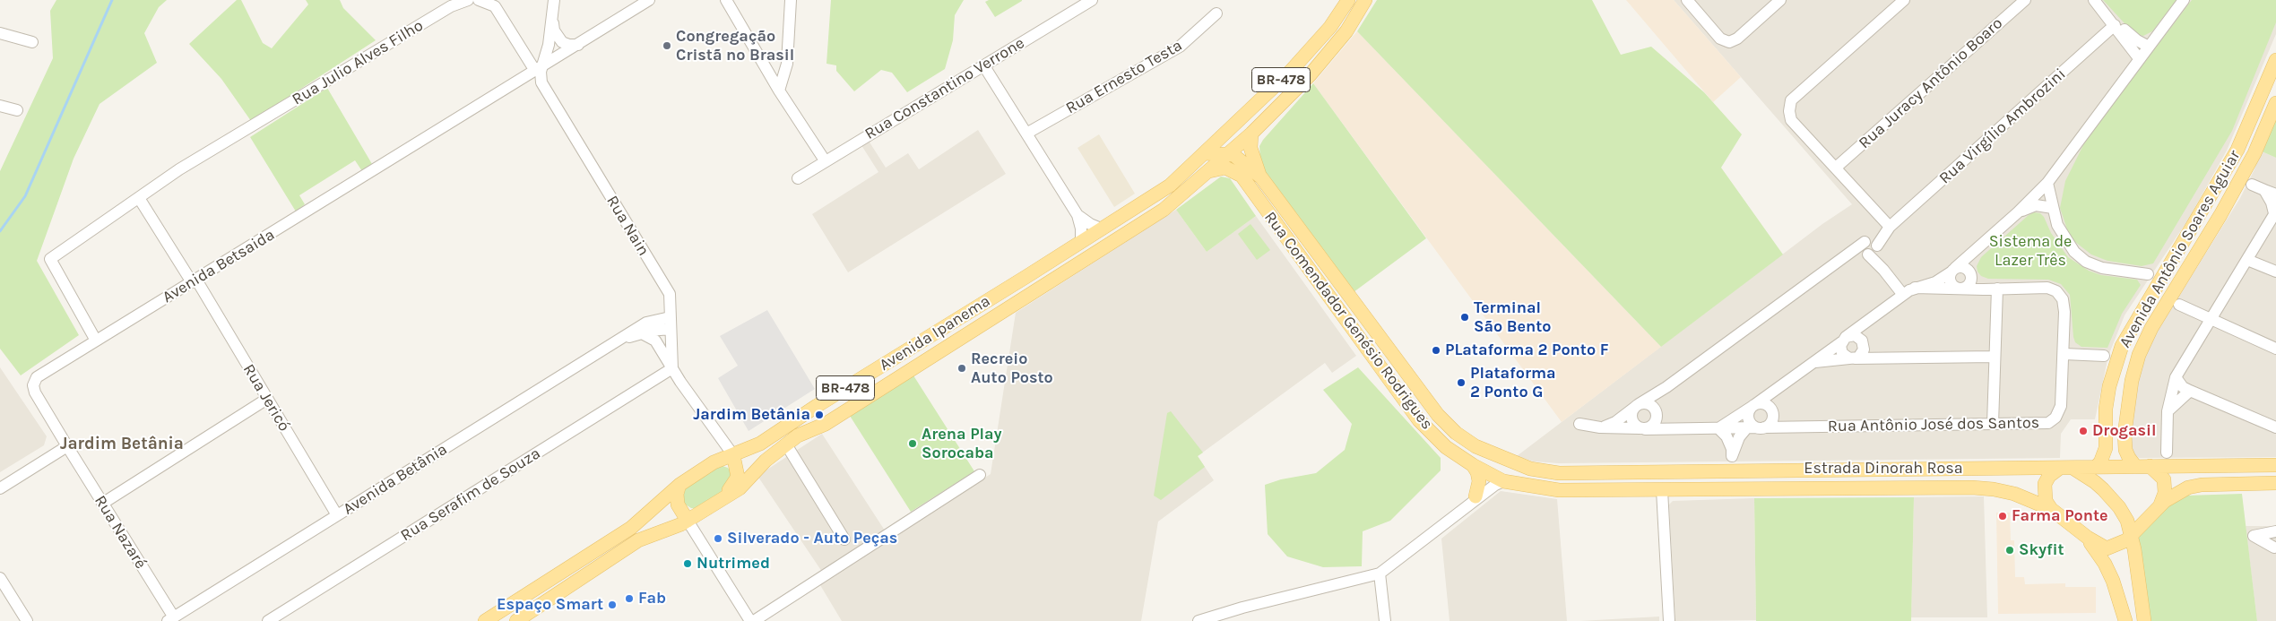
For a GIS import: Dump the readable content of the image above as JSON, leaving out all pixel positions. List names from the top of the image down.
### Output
{
  "streets": {
    "main road": [
      "BR-478",
      "Avenida Antônio Soares Aguiar",
      "Rua Comendador Genésio Rodrigues",
      "Avenida Ipanema",
      "Estrada Dinorah Rosa"
    ],
    "street": [
      "Rua Julio Alves Filho",
      "Rua Ernesto Testa",
      "Rua Juracy Antônio Boaro",
      "Rua Constantino Verrone",
      "Rua Virgílio Ambrozini",
      "Rua Nain",
      "Avenida Betsaida",
      "Rua Jericó",
      "Rua Antônio José dos Santos",
      "Avenida Betânia",
      "Rua Serafim de Souza",
      "Rua Nazaré"
    ]
  },
  "crossings": [
    ["Rua Julio Alves Filho", "Avenida Betsaida"],
    ["Rua Julio Alves Filho", "Rua Jericó"],
    ["Rua Virgílio Ambrozini", "Rua Antônio José dos Santos"],
    ["Rua Nain", "Avenida Betsaida"],
    ["Rua Nain", "Avenida Betânia"],
    ["Rua Nain", "Rua Serafim de Souza"],
    ["Avenida Antônio Soares Aguiar", "Estrada Dinorah Rosa"],
    ["Avenida Betsaida", "Rua Jericó"],
    ["Avenida Betsaida", "Rua Nazaré"],
    ["Rua Comendador Genésio Rodrigues", "Avenida Ipanema"],
    ["Rua Comendador Genésio Rodrigues", "Estrada Dinorah Rosa"],
    ["Rua Jericó", "Avenida Betânia"],
    ["Avenida Betânia", "Rua Nazaré"]
  ],
  "districts": ["Jardim Betânia"],
  "parks": ["Sistema de Lazer Três"],
  "places": [
    "Congregação Cristã no Brasil",
    "Terminal São Bento",
    "PLataforma 2 Ponto F",
    "Recreio Auto Posto",
    "Plataforma 2 Ponto G",
    "Jardim Betânia",
    "Drogasil",
    "Arena Play Sorocaba",
    "Farma Ponte",
    "Silverado - Auto Peças",
    "Skyfit",
    "Nutrimed",
    "Fab",
    "Espaço Smart"
  ]
}
